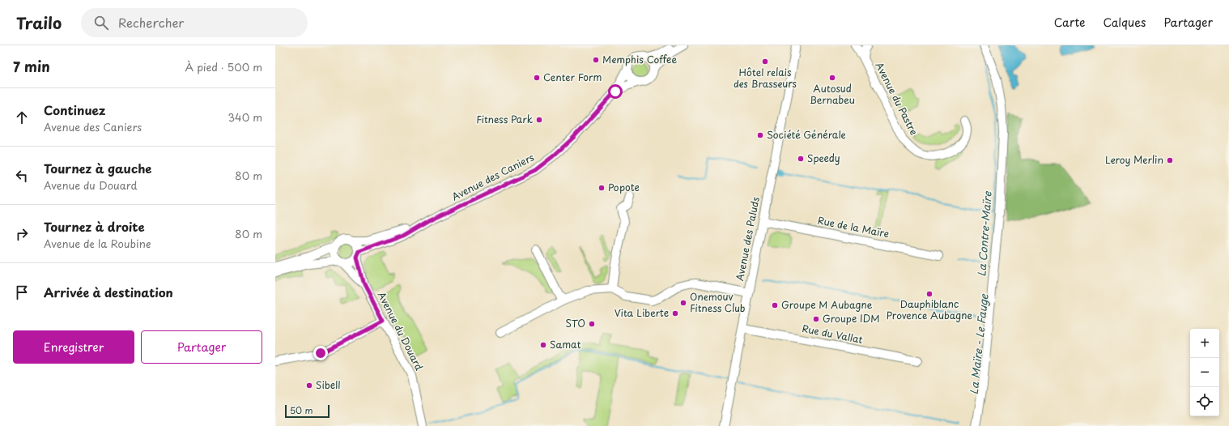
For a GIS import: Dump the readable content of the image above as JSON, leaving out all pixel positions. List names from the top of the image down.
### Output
{
  "streets": {
    "street": [
      "Avenue du Pastre",
      "Avenue des Caniers",
      "Rue de la Maïre",
      "Avenue des Paluds",
      "Avenue du Douard",
      "Rue du Vallat"
    ]
  },
  "crossings": [
    ["Avenue des Caniers", "Avenue du Douard"],
    ["Rue de la Maïre", "Avenue des Paluds"],
    ["Avenue des Paluds", "Rue du Vallat"]
  ],
  "water": ["La Contre-Maïre", "La Maïre - Le Fauge"],
  "places": [
    "Memphis Coffee",
    "Hôtel relais des Brasseurs",
    "Center Form",
    "Autosud Bernabeu",
    "Fitness Park",
    "Société Générale",
    "Speedy",
    "Leroy Merlin",
    "Popote",
    "Dauphiblanc Provence Aubagne",
    "Onemouv Fitness Club",
    "Groupe M Aubagne",
    "Vita Liberte",
    "Groupe IDM",
    "STO",
    "Samat",
    "Sibell"
  ],
  "scale_bar": "50 m",
  "page": {
    "header": "Trailo",
    "search": "Rechercher",
    "nav": ["Carte", "Calques", "Partager"],
    "heading": ["7 min", "À pied · 500 m"],
    "list": [
      ["Continuez", "Avenue des Caniers", "340 m"],
      ["Tournez à gauche", "Avenue du Douard", "80 m"],
      ["Tournez à droite", "Avenue de la Roubine", "80 m"],
      "Arrivée à destination"
    ],
    "buttons": ["Enregistrer", "Partager"],
    "map_buttons": ["+", "−"],
    "scale": "50 m"
  }
}
